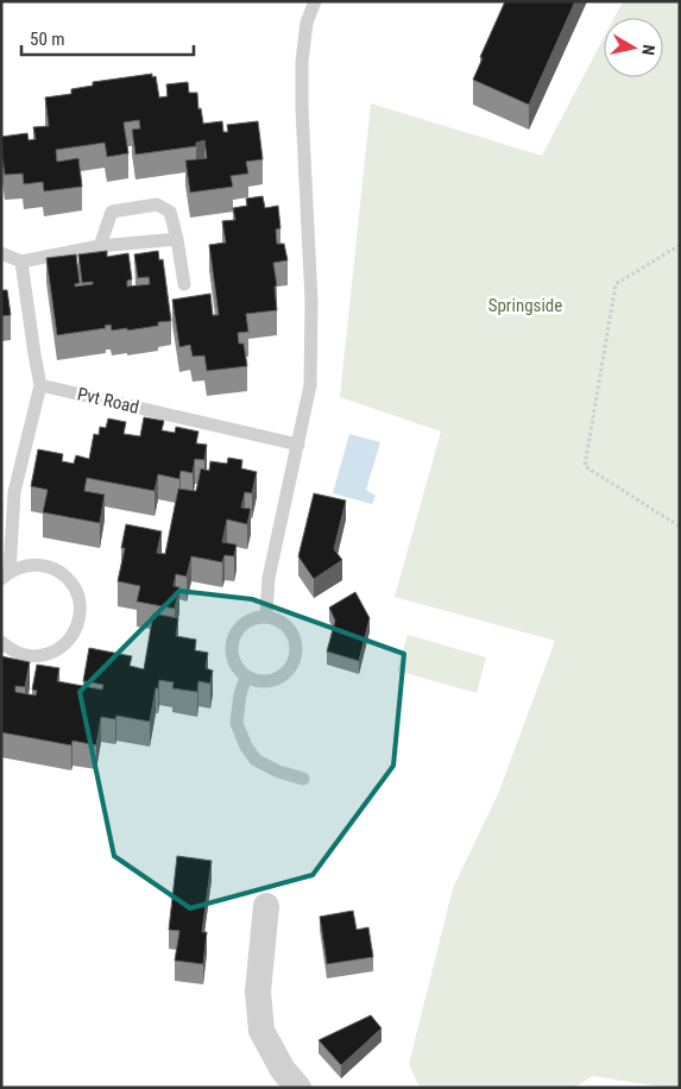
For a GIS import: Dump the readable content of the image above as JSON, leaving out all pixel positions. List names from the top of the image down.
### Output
{
  "streets": {
    "lane": ["Pvt Road"]
  },
  "parks": ["Springside"],
  "scale_bar": "50 m",
  "north": "right"
}
